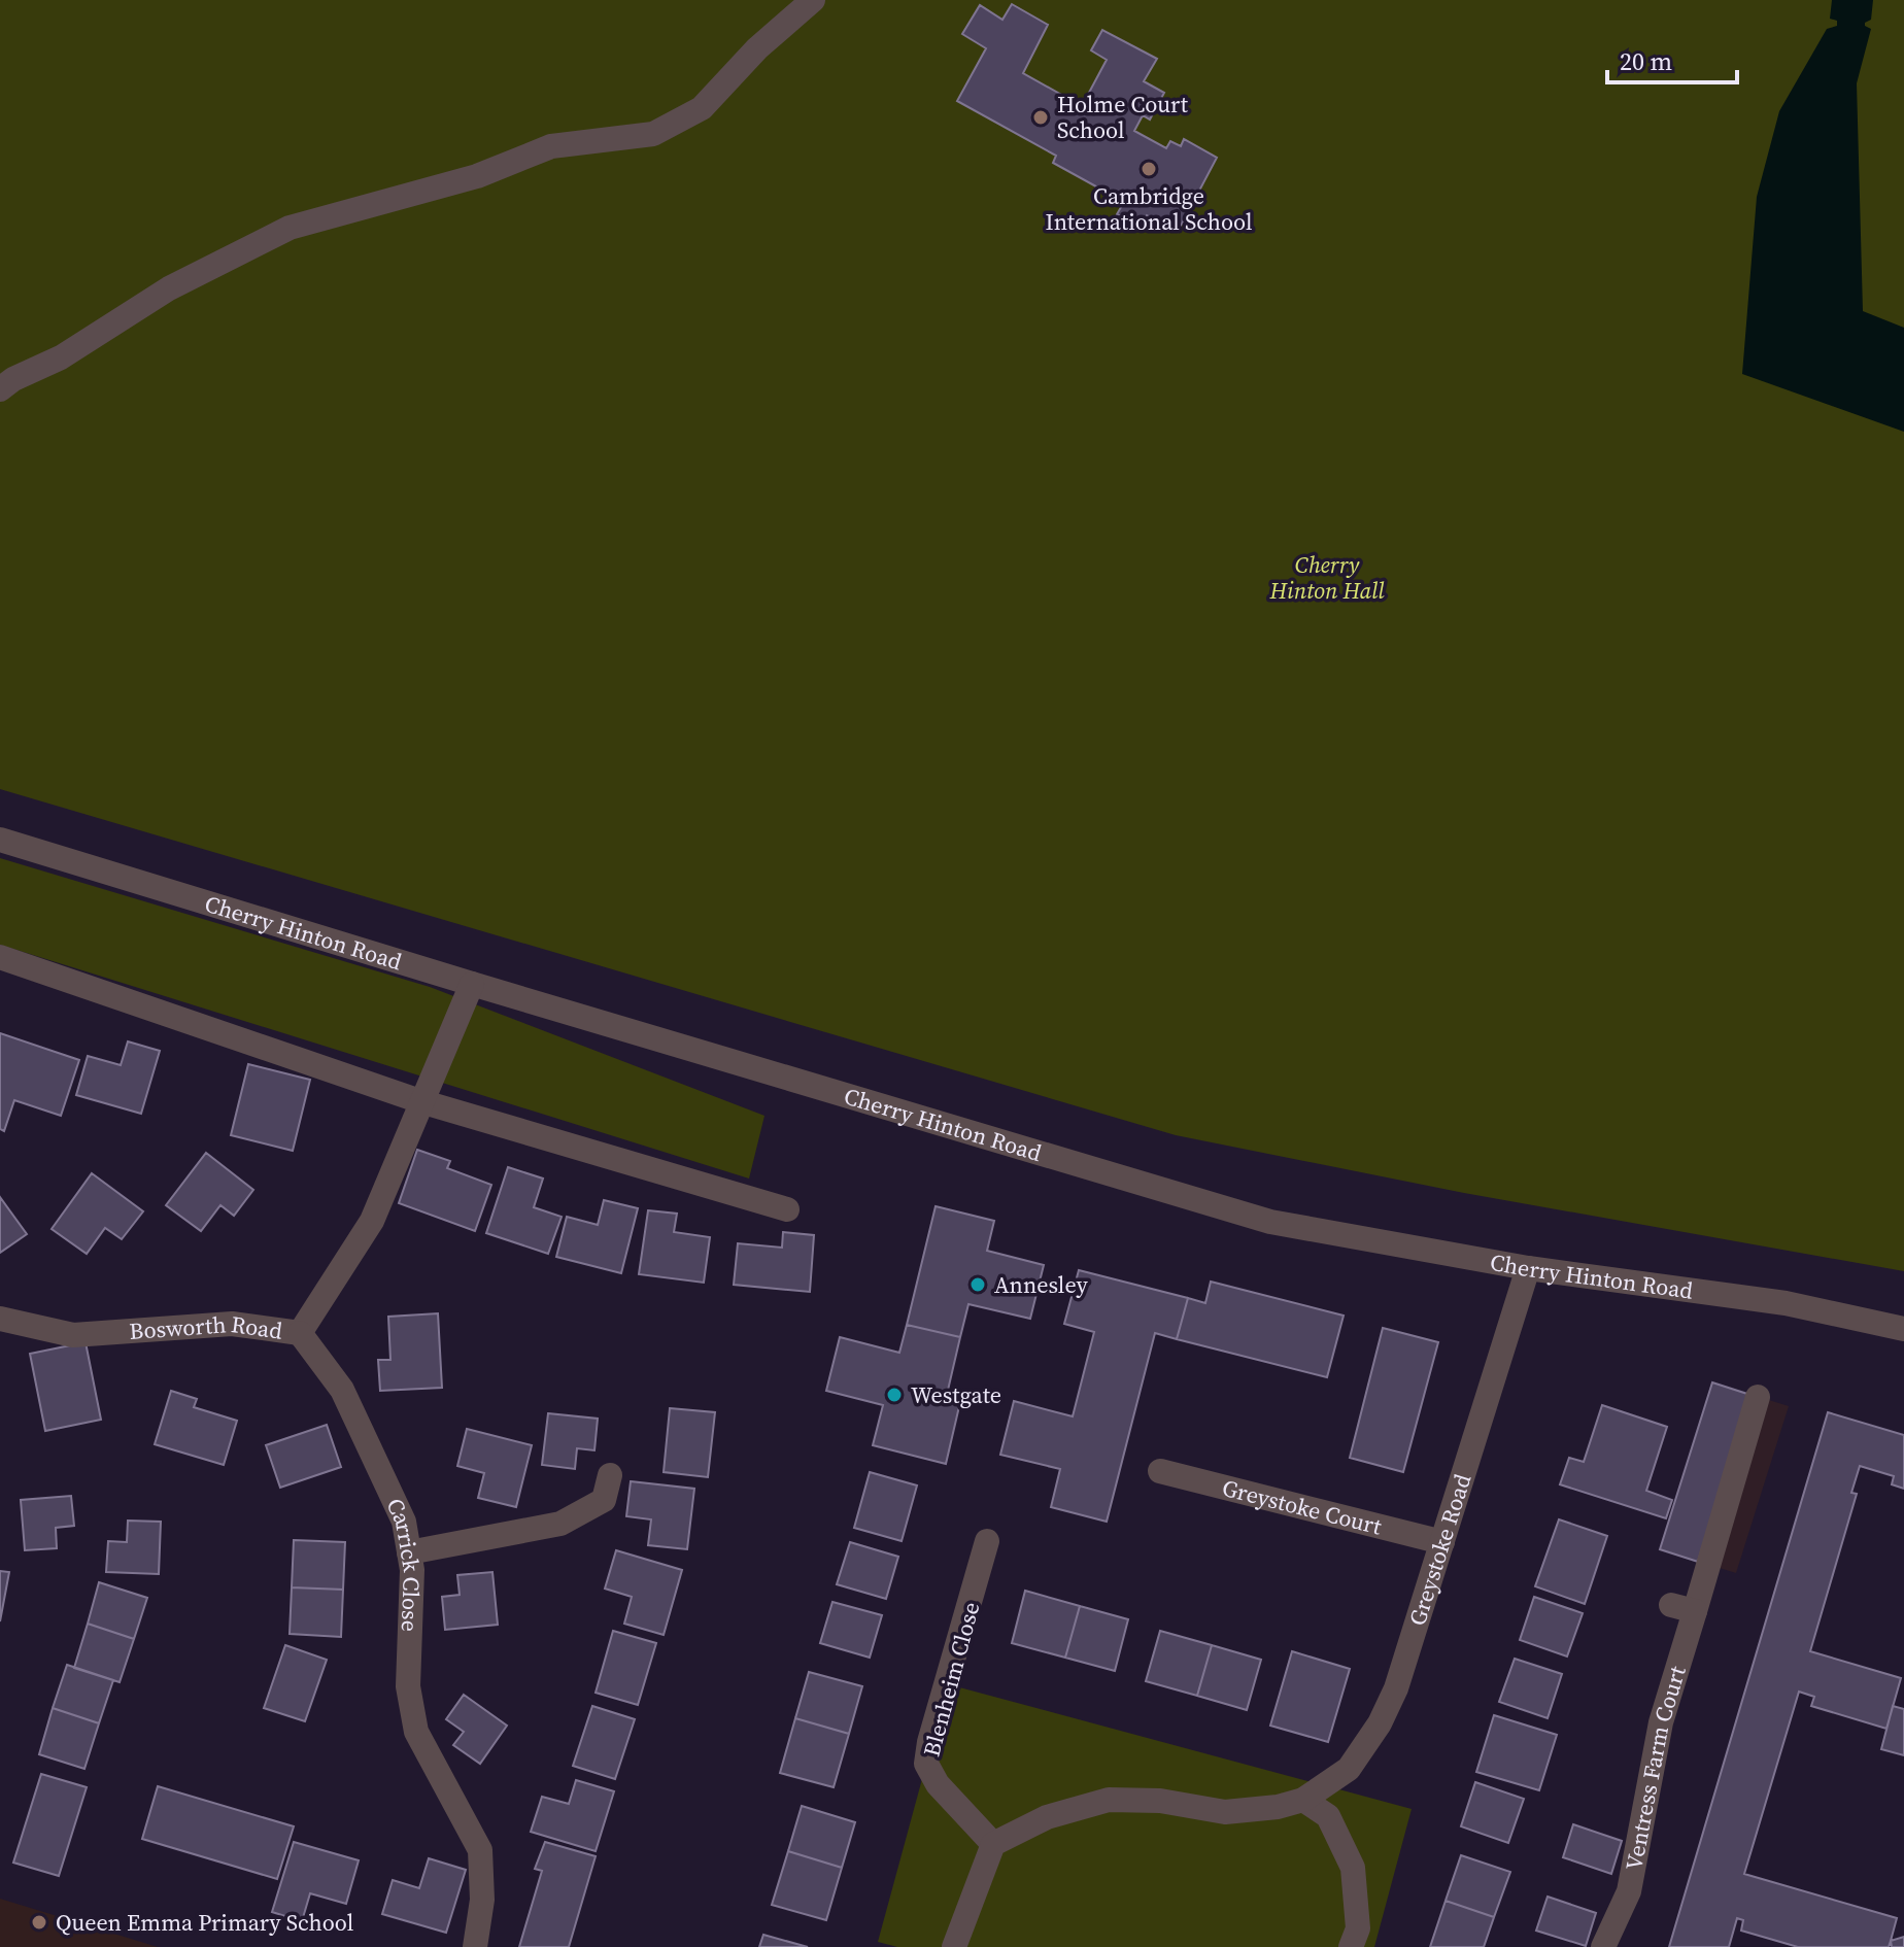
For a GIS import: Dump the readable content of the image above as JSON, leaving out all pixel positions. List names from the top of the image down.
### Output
{
  "streets": {
    "street": [
      "Cherry Hinton Road",
      "Bosworth Road",
      "Greystoke Court",
      "Greystoke Road",
      "Carrick Close",
      "Blenheim Close",
      "Ventress Farm Court"
    ]
  },
  "crossings": [
    ["Cherry Hinton Road", "Bosworth Road"],
    ["Cherry Hinton Road", "Greystoke Road"],
    ["Bosworth Road", "Carrick Close"],
    ["Greystoke Court", "Greystoke Road"],
    ["Greystoke Road", "Blenheim Close"]
  ],
  "parks": ["Cherry Hinton Hall"],
  "places": [
    "Holme Court School",
    "Cambridge International School",
    "Annesley",
    "Westgate",
    "Queen Emma Primary School"
  ],
  "scale_bar": "20 m"
}
